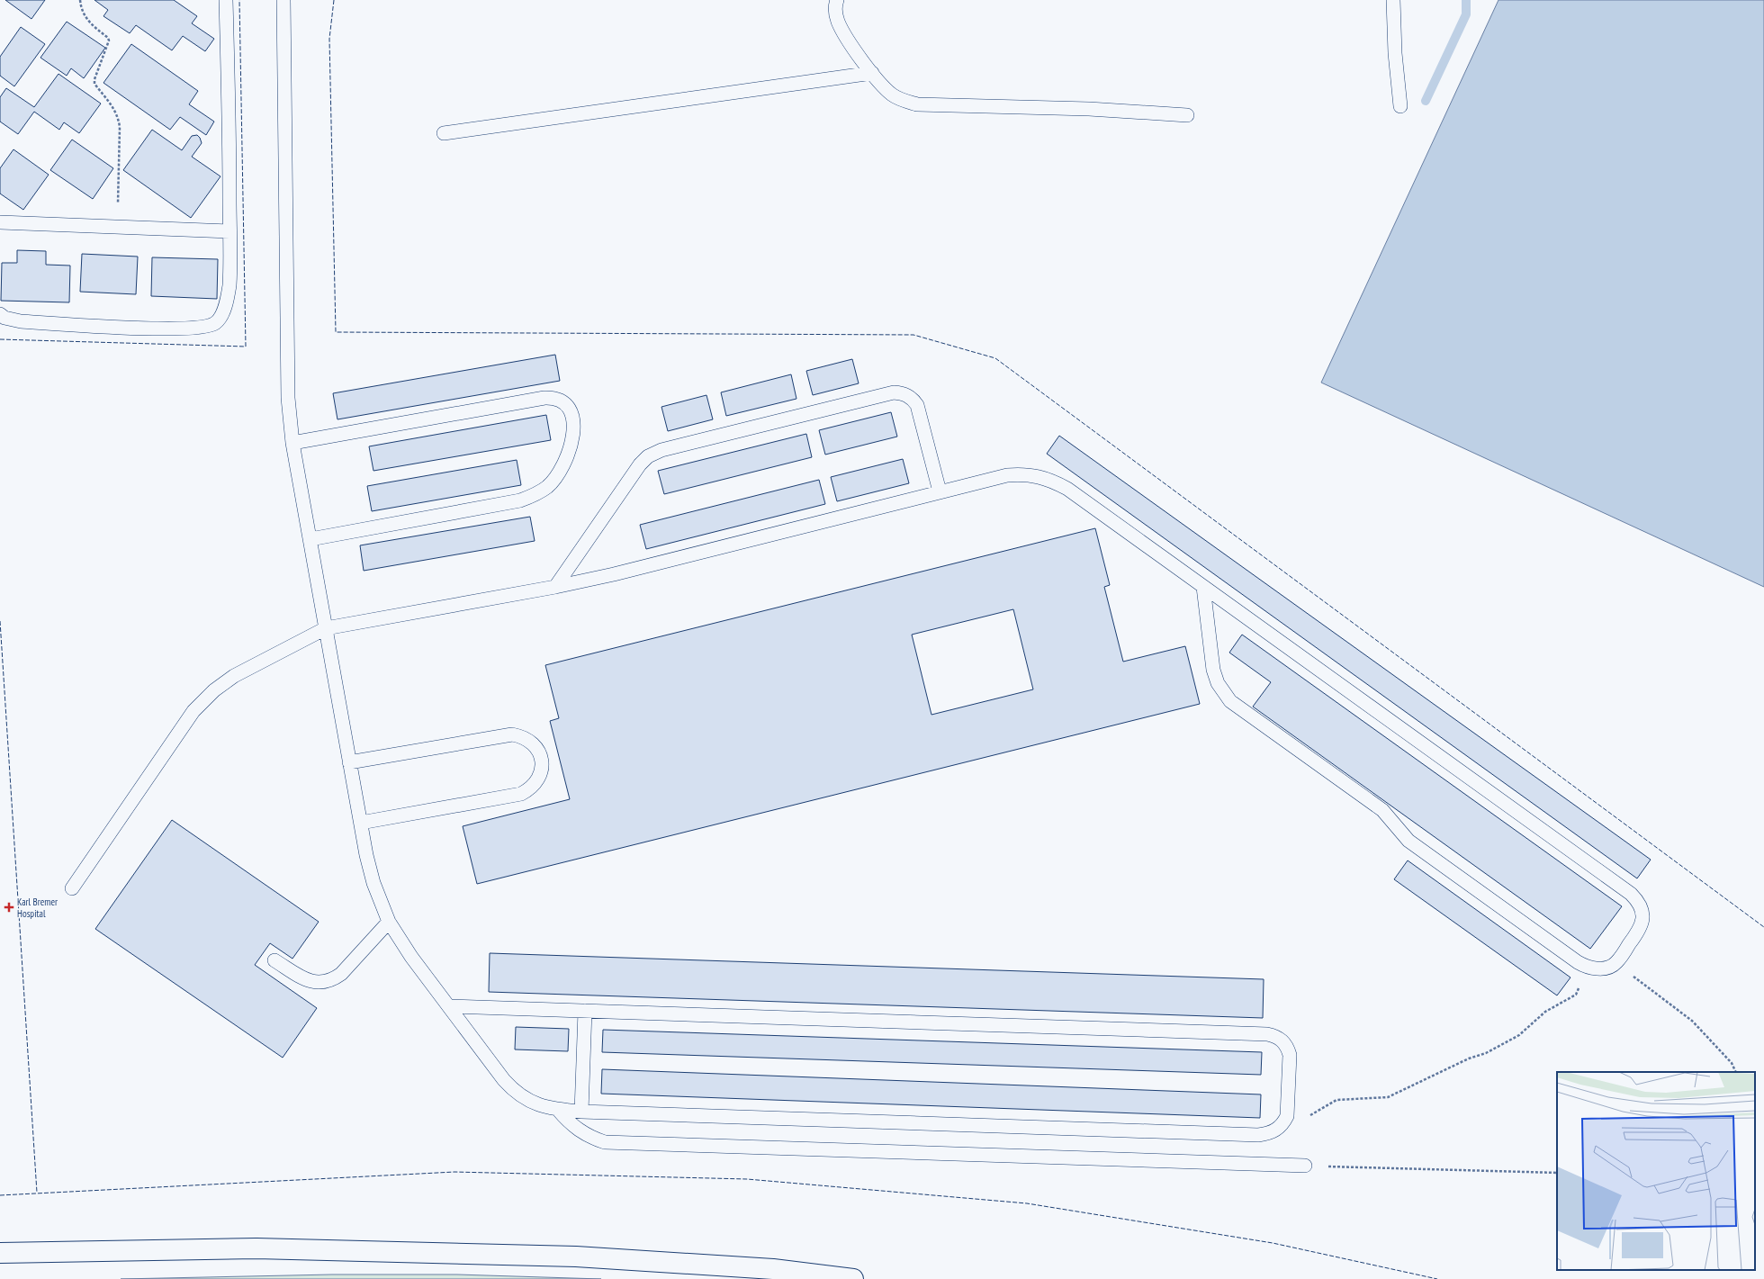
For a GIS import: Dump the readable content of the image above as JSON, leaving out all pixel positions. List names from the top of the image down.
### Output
{
  "places": {
    "health": ["Karl Bremer Hospital"]
  }
}
